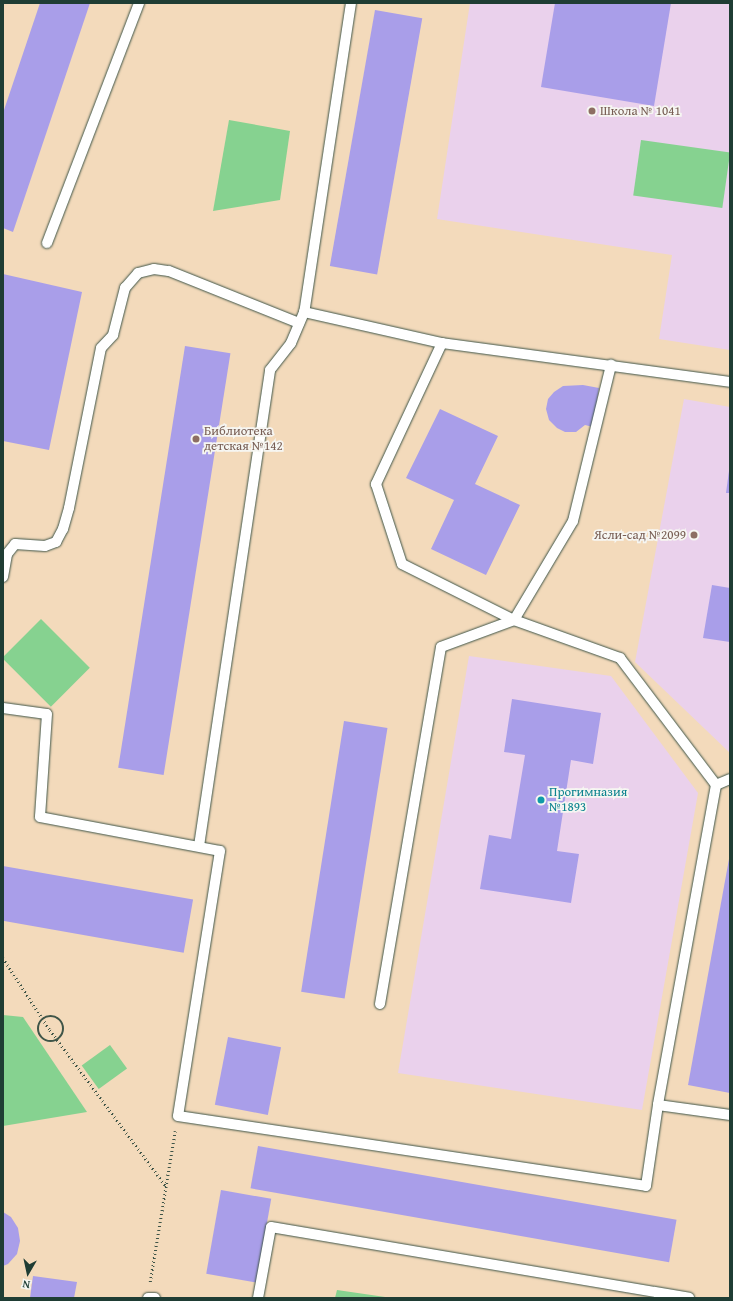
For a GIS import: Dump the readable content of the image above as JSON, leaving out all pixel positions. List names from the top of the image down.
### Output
{
  "places": [
    "Школа № 1041",
    "Библиотека детская №142",
    "Ясли-сад №2099",
    "Прогимназия №1893"
  ],
  "north": "bottom"
}
